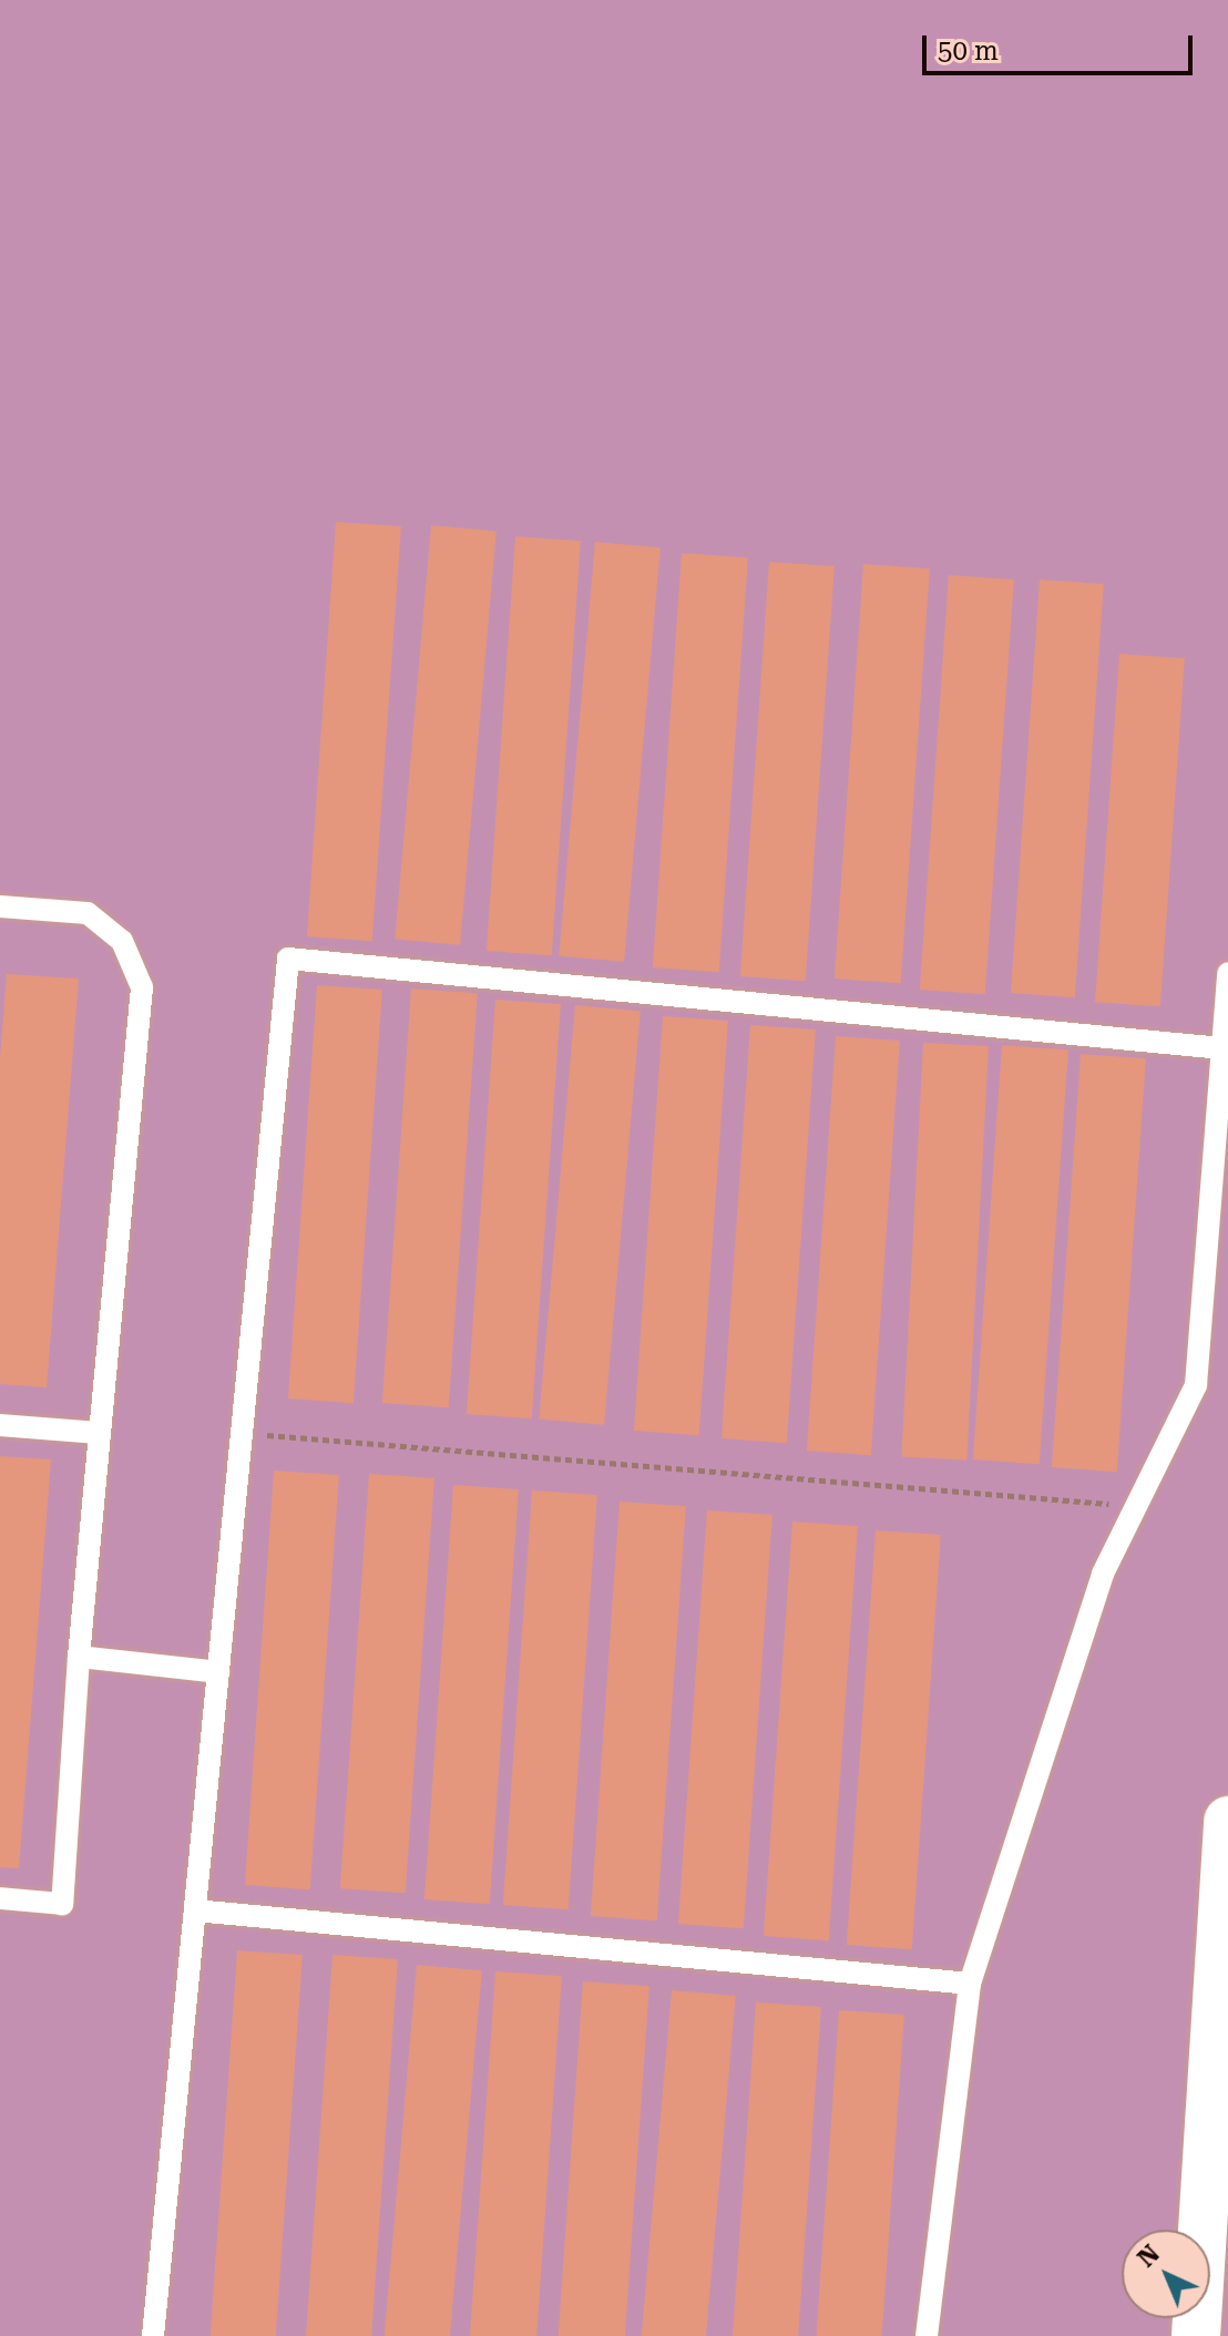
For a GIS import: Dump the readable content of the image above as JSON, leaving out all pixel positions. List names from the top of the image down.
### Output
{
  "scale_bar": "50 m",
  "north": "top left"
}
